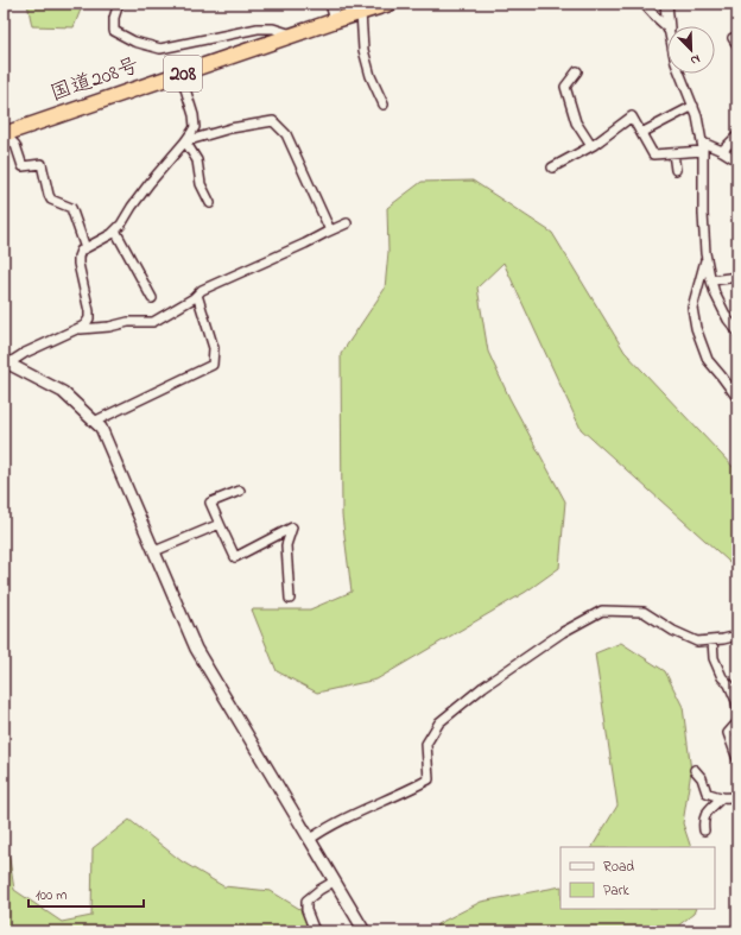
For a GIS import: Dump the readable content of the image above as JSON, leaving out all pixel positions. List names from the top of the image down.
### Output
{
  "streets": {
    "highway": ["208", "国道208号"]
  },
  "legend": ["Road", "Park"],
  "scale_bar": "100 m",
  "north": "bottom right"
}
